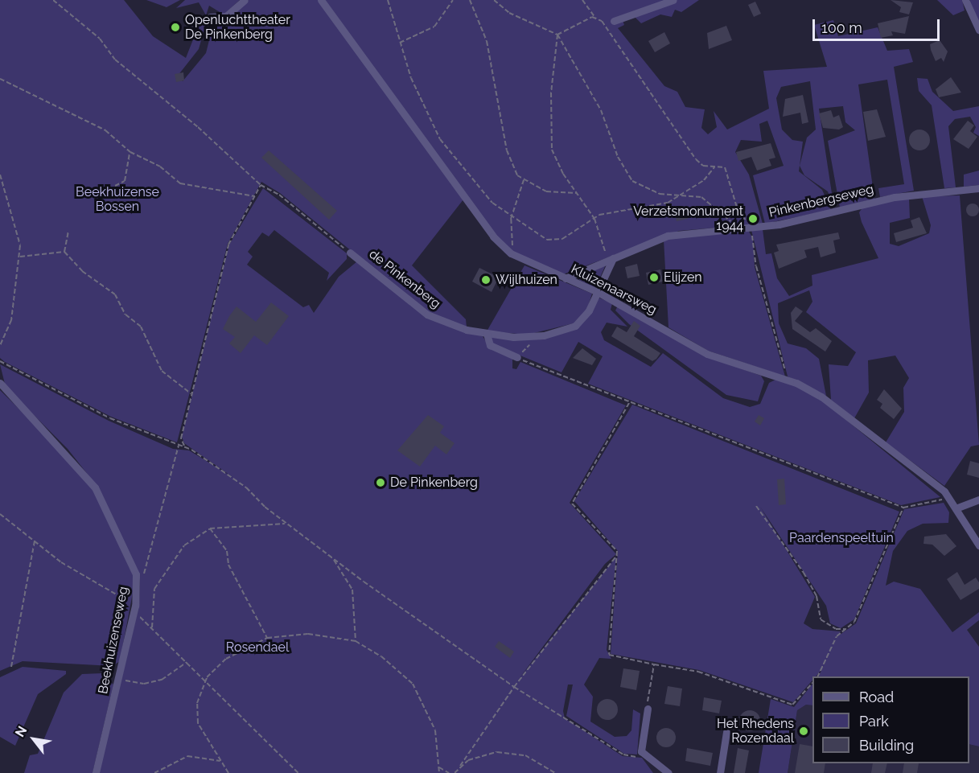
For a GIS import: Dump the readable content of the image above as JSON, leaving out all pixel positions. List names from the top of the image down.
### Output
{
  "streets": {
    "street": [
      "Pinkenbergseweg",
      "de Pinkenberg",
      "Kluizenaarsweg",
      "Beekhuizenseweg"
    ]
  },
  "crossings": [
    ["Pinkenbergseweg", "Kluizenaarsweg"],
    ["de Pinkenberg", "Kluizenaarsweg"]
  ],
  "parks": ["Beekhuizense Bossen", "Paardenspeeltuin", "Rosendael"],
  "places": [
    "Openluchttheater De Pinkenberg",
    "Verzetsmonument 1944",
    "Elijzen",
    "Wijlhuizen",
    "De Pinkenberg",
    "Het Rhedens Rozendaal"
  ],
  "legend": ["Road", "Park", "Building"],
  "scale_bar": "100 m",
  "north": "top left"
}
